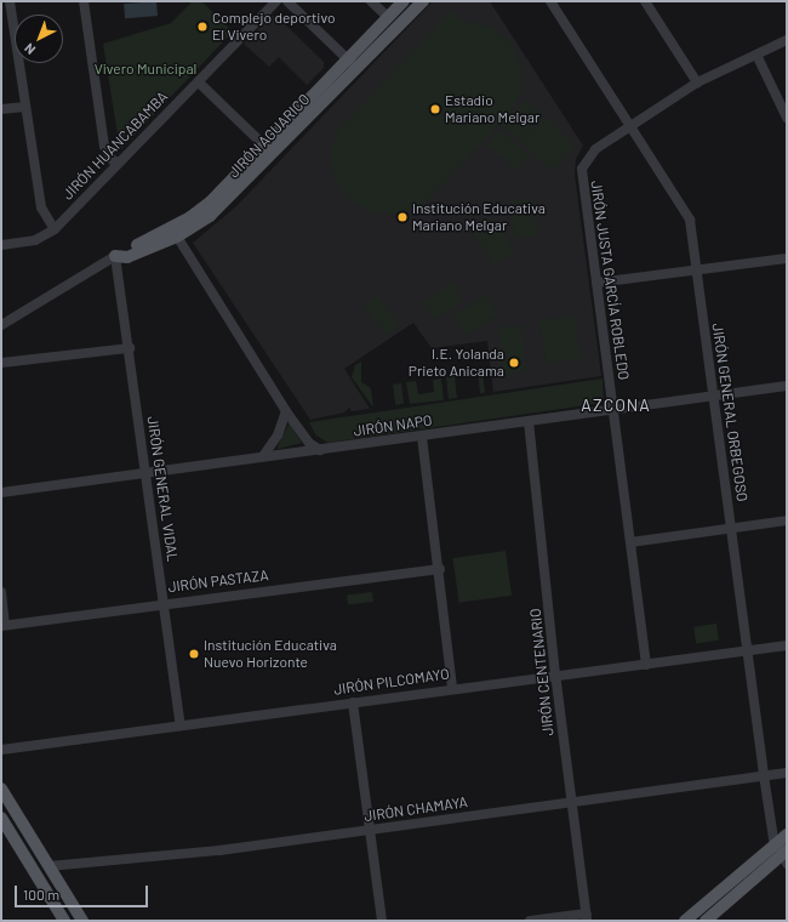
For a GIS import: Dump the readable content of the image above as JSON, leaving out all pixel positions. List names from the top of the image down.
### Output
{
  "streets": {
    "main road": ["JIRÓN AGUARICO"],
    "street": [
      "JIRÓN HUANCABAMBA",
      "JIRÓN JUSTA GARCÍA ROBLEDO",
      "JIRÓN GENERAL ORBEGOSO",
      "JIRÓN NAPO",
      "JIRÓN GENERAL VIDAL",
      "JIRÓN PASTAZA",
      "JIRÓN CENTENARIO",
      "JIRÓN PILCOMAYO",
      "JIRÓN CHAMAYA"
    ]
  },
  "crossings": [
    ["JIRÓN AGUARICO", "JIRÓN GENERAL VIDAL"],
    ["JIRÓN JUSTA GARCÍA ROBLEDO", "JIRÓN GENERAL ORBEGOSO"],
    ["JIRÓN JUSTA GARCÍA ROBLEDO", "JIRÓN NAPO"],
    ["JIRÓN JUSTA GARCÍA ROBLEDO", "JIRÓN PILCOMAYO"],
    ["JIRÓN GENERAL ORBEGOSO", "JIRÓN NAPO"],
    ["JIRÓN GENERAL ORBEGOSO", "JIRÓN PILCOMAYO"],
    ["JIRÓN GENERAL ORBEGOSO", "JIRÓN CHAMAYA"],
    ["JIRÓN NAPO", "JIRÓN GENERAL VIDAL"],
    ["JIRÓN NAPO", "JIRÓN CENTENARIO"],
    ["JIRÓN GENERAL VIDAL", "JIRÓN PASTAZA"],
    ["JIRÓN GENERAL VIDAL", "JIRÓN PILCOMAYO"],
    ["JIRÓN CENTENARIO", "JIRÓN PILCOMAYO"],
    ["JIRÓN CENTENARIO", "JIRÓN CHAMAYA"]
  ],
  "districts": ["AZCONA"],
  "parks": ["Vivero Municipal"],
  "places": [
    "Complejo deportivo El Vivero",
    "Estadio Mariano Melgar",
    "Institución Educativa Mariano Melgar",
    "I.E. Yolanda Prieto Anicama",
    "Institución Educativa Nuevo Horizonte"
  ],
  "scale_bar": "100 m",
  "north": "bottom left"
}
